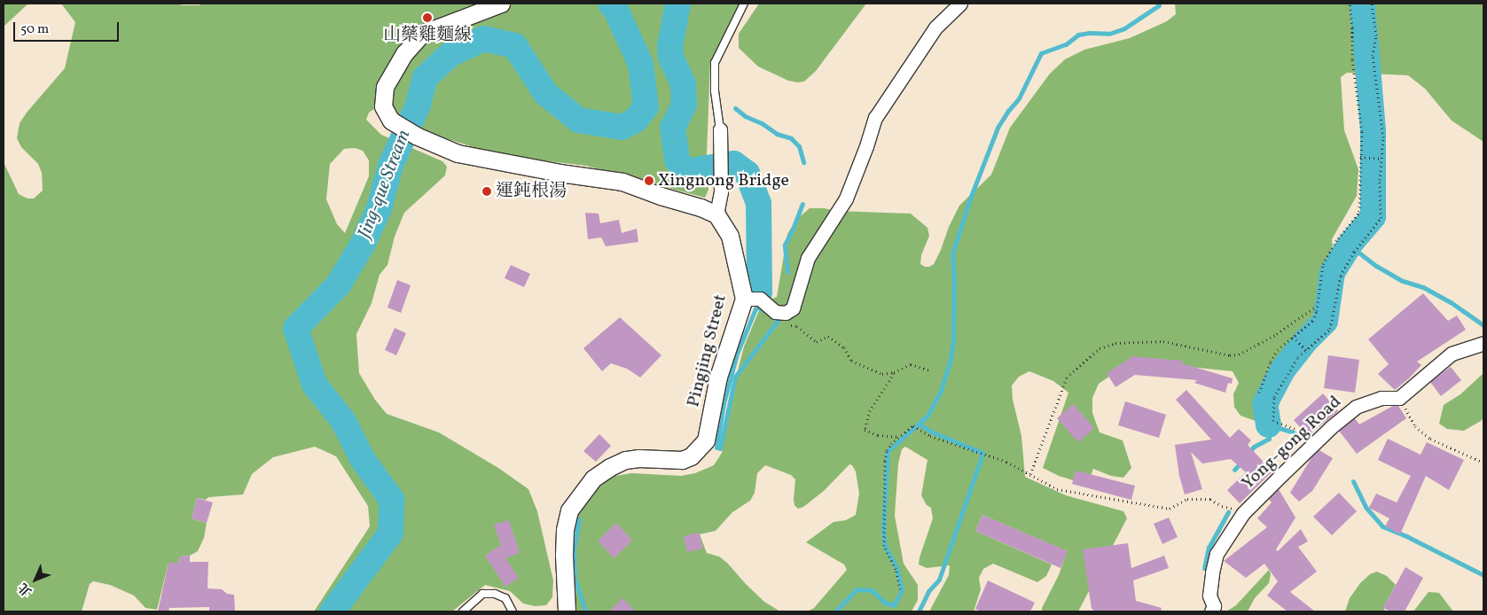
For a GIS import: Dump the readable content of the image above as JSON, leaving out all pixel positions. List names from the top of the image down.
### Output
{
  "streets": {
    "street": ["Pingjing Street", "Yong-gong Road"]
  },
  "water": ["Jing-que Stream"],
  "places": ["山藥雞麵線", "Xingnong Bridge", "運鈍根湯"],
  "scale_bar": "50 m",
  "north": "bottom left"
}
